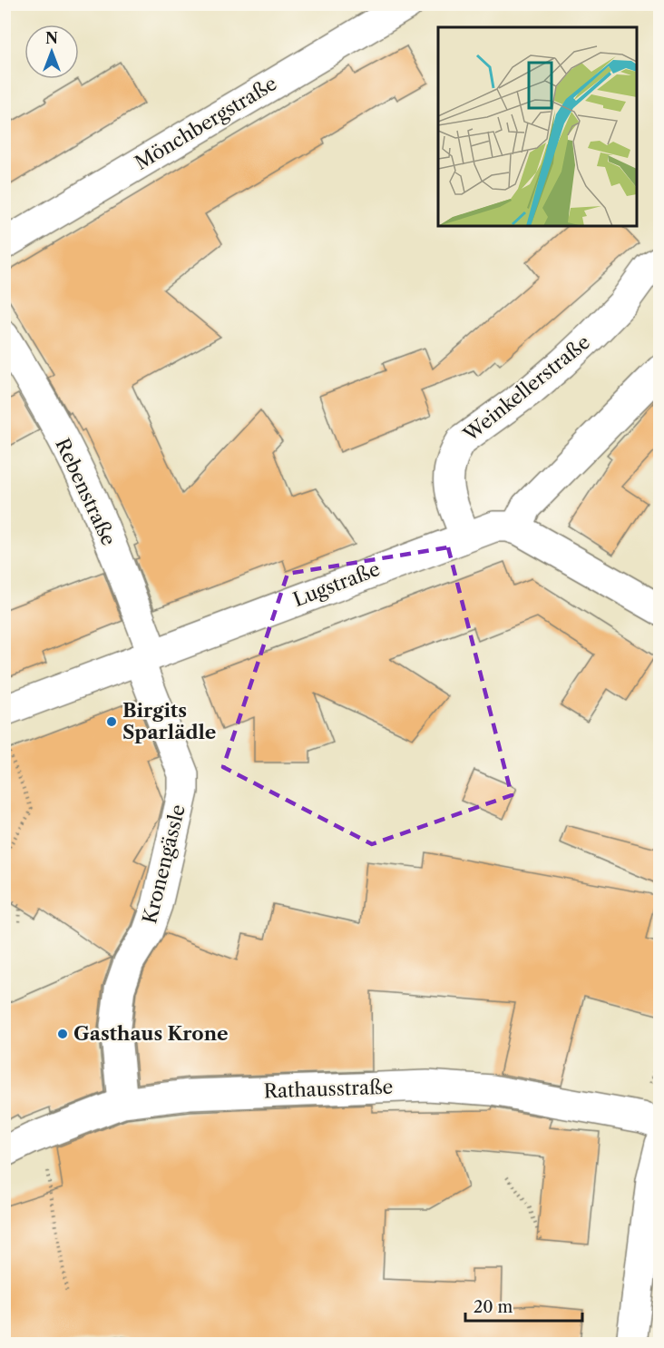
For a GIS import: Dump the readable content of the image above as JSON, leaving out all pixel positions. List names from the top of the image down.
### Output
{
  "streets": {
    "street": [
      "Mönchbergstraße",
      "Weinkellerstraße",
      "Rebenstraße",
      "Lugstraße",
      "Kronengässle",
      "Rathausstraße"
    ]
  },
  "crossings": [
    ["Weinkellerstraße", "Lugstraße"],
    ["Rebenstraße", "Lugstraße"],
    ["Rebenstraße", "Kronengässle"],
    ["Lugstraße", "Kronengässle"],
    ["Kronengässle", "Rathausstraße"]
  ],
  "places": ["Birgits Sparlädle", "Gasthaus Krone"],
  "scale_bar": "20 m",
  "north": "top"
}
